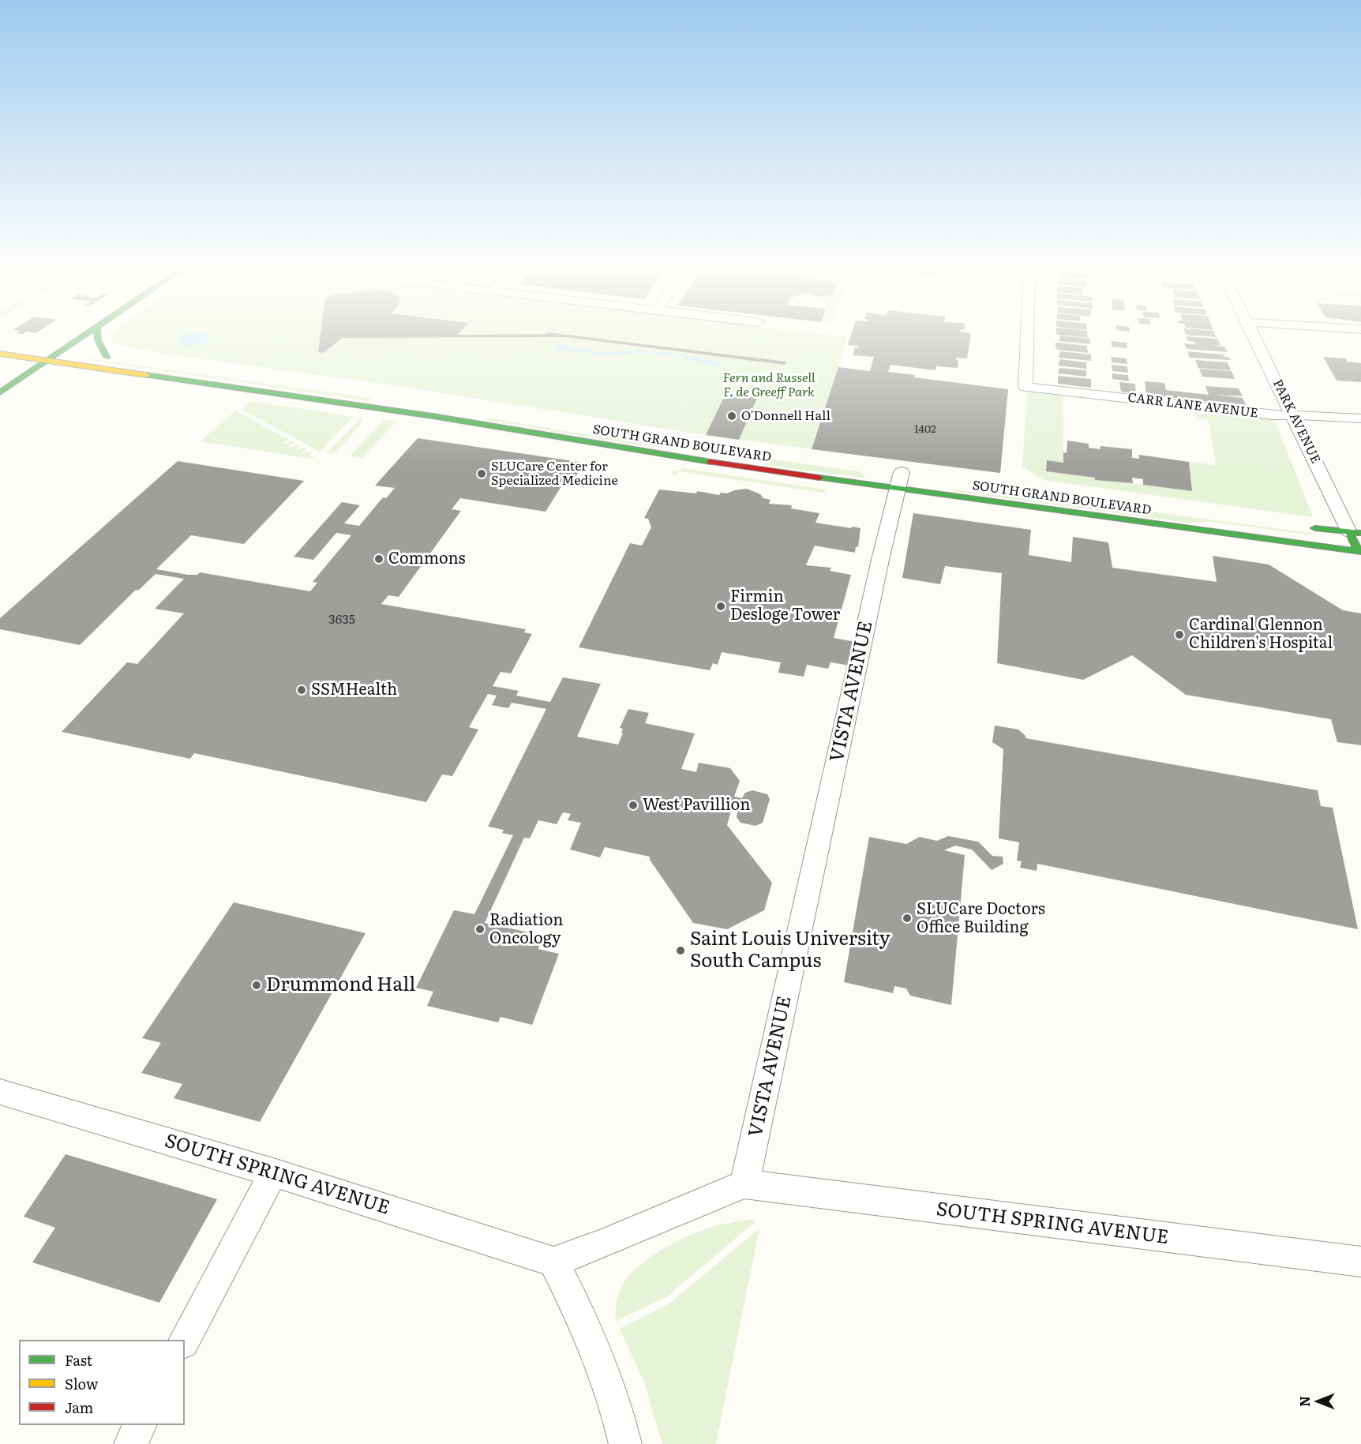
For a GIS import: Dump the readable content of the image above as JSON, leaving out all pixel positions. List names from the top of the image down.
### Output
{
  "streets": {
    "main road": ["PARK AVENUE", "SOUTH GRAND BOULEVARD"],
    "street": ["CARR LANE AVENUE", "VISTA AVENUE", "SOUTH SPRING AVENUE"]
  },
  "crossings": [
    ["CARR LANE AVENUE", "PARK AVENUE"],
    ["PARK AVENUE", "SOUTH GRAND BOULEVARD"],
    ["SOUTH GRAND BOULEVARD", "VISTA AVENUE"],
    ["VISTA AVENUE", "SOUTH SPRING AVENUE"]
  ],
  "parks": ["Fern and Russell F. de Greeff Park"],
  "places": [
    "O'Donnell Hall",
    "SLUCare Center for Specialized Medicine",
    "Commons",
    "Firmin Desloge Tower",
    "Cardinal Glennon Children's Hospital",
    "SSMHealth",
    "West Pavillion",
    "SLUCare Doctors Office Building",
    "Radiation Oncology",
    "Saint Louis University South Campus",
    "Drummond Hall"
  ],
  "house_numbers": ["1402", "3635"],
  "legend": ["Fast", "Slow", "Jam"],
  "north": "left"
}
